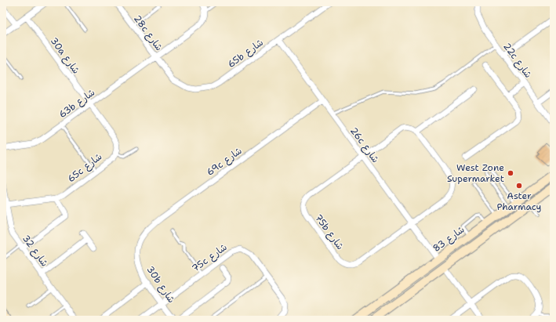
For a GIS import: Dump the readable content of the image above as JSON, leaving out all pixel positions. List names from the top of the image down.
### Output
{
  "streets": {
    "street": [
      "28c شارع",
      "65b شارع",
      "30a شارع",
      "22c شارع",
      "63b شارع",
      "26c شارع",
      "69c شارع",
      "65c شارع",
      "75b شارع",
      "شارع 83",
      "شارع 32",
      "75c شارع",
      "30b شارع"
    ]
  },
  "crossings": [
    ["28c شارع", "65b شارع"],
    ["28c شارع", "63b شارع"],
    ["65b شارع", "26c شارع"],
    ["30a شارع", "63b شارع"],
    ["26c شارع", "69c شارع"],
    ["26c شارع", "75b شارع"],
    ["26c شارع", "شارع 83"],
    ["69c شارع", "30b شارع"],
    ["65c شارع", "شارع 32"],
    ["75c شارع", "30b شارع"]
  ],
  "places": ["West Zone Supermarket", "Aster Pharmacy"]
}
